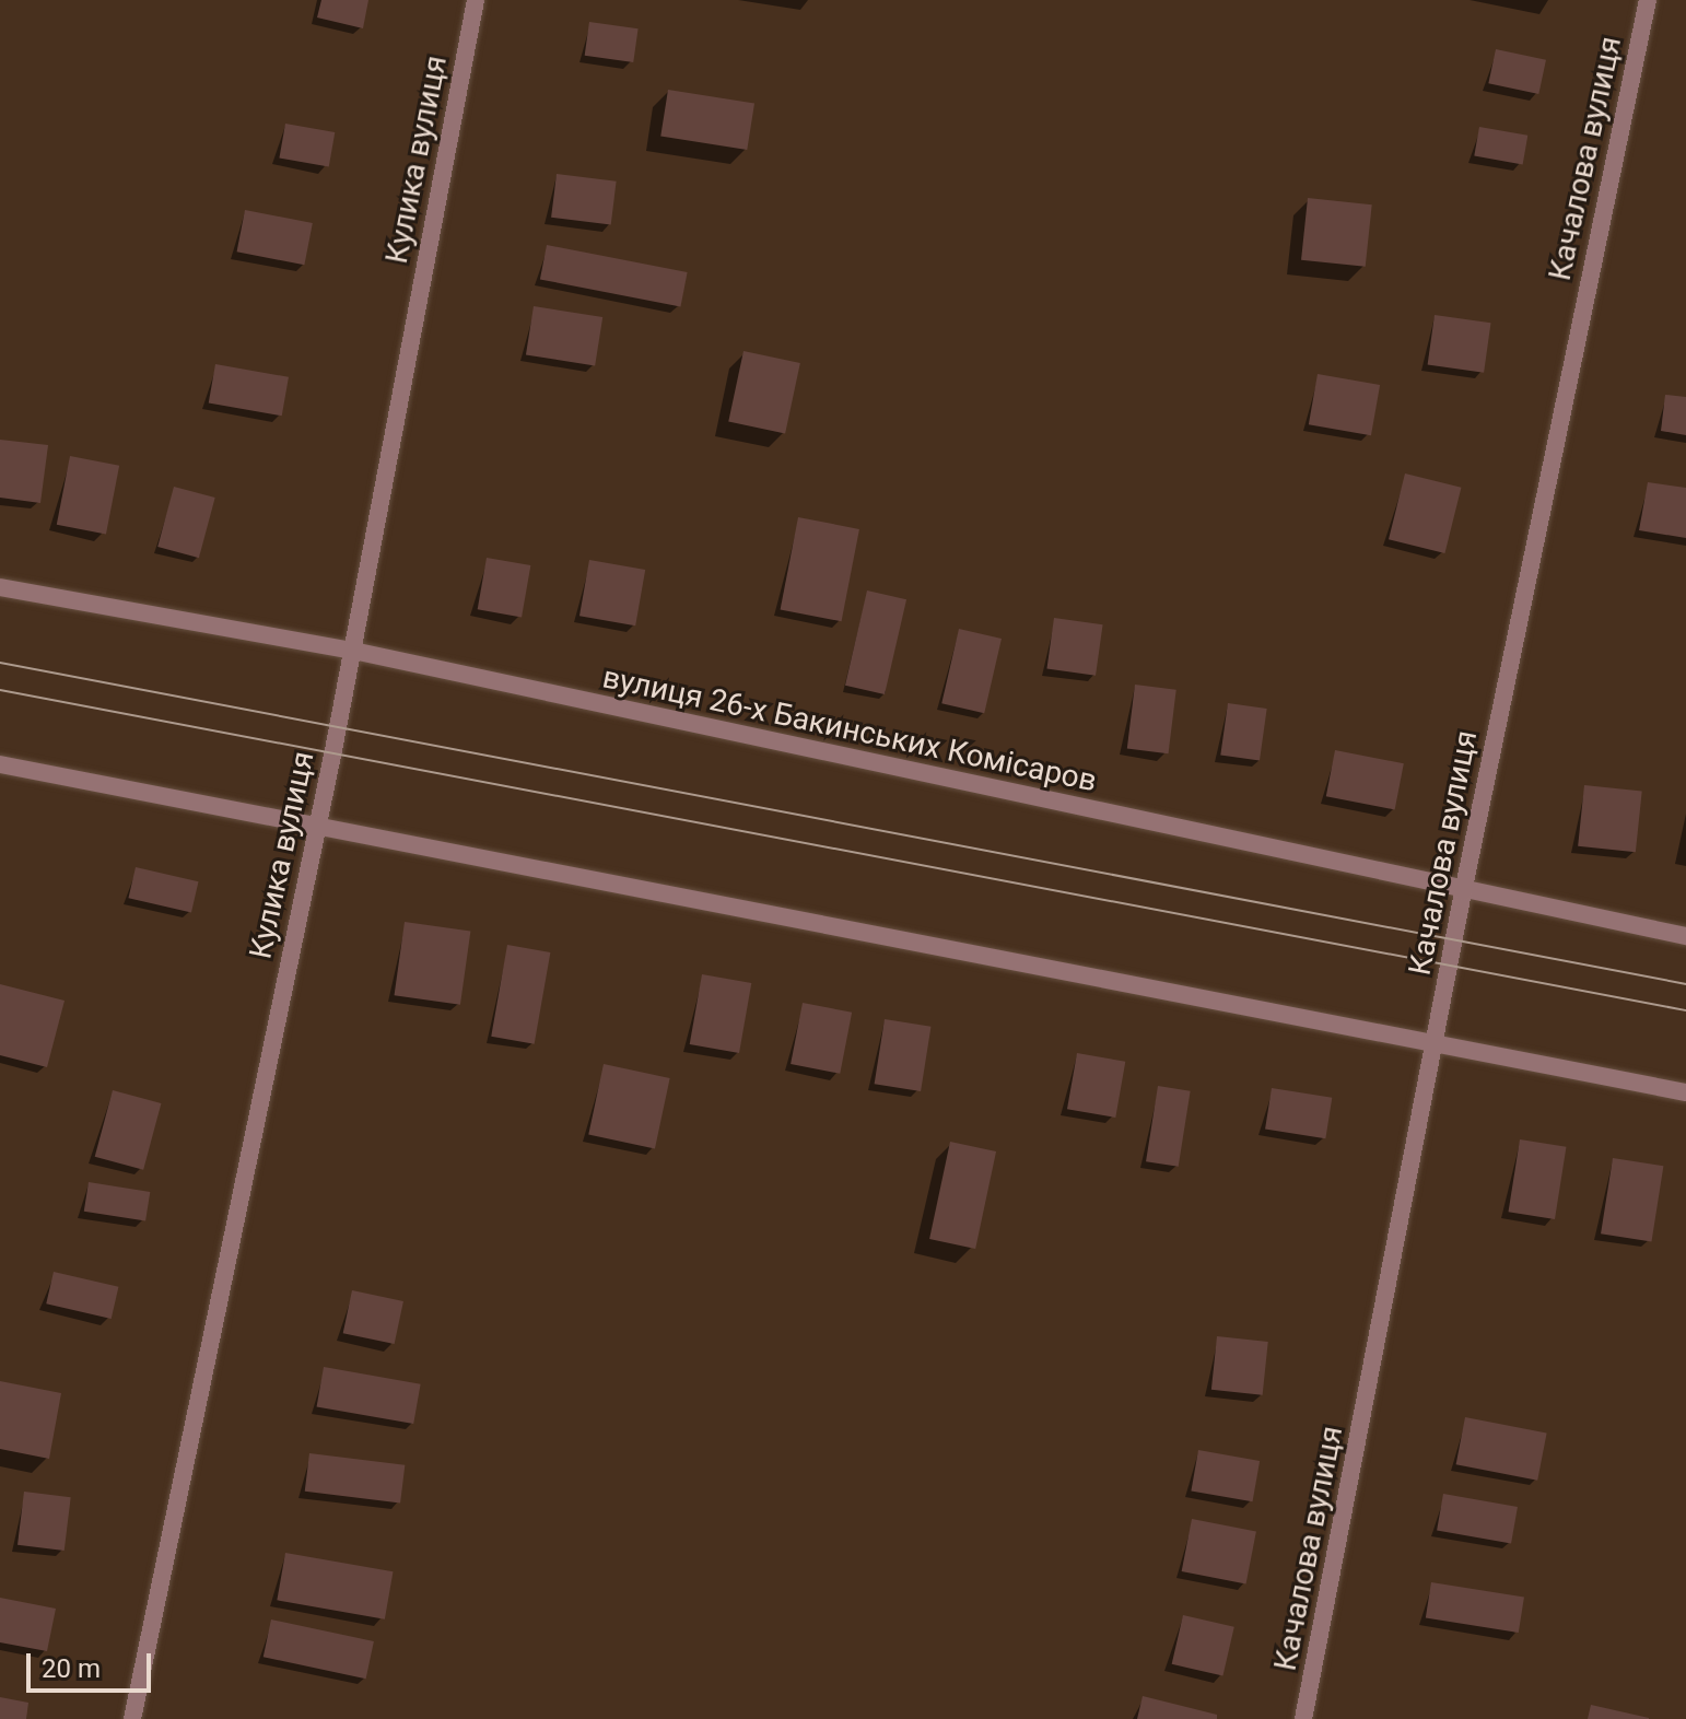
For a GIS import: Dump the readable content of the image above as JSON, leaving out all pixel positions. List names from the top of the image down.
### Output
{
  "streets": {
    "street": ["Качалова вулиця", "Кулика вулиця", "вулиця 26-х Бакинських Комісаров"]
  },
  "crossings": [
    ["Качалова вулиця", "вулиця 26-х Бакинських Комісаров"],
    ["Кулика вулиця", "вулиця 26-х Бакинських Комісаров"]
  ],
  "scale_bar": "20 m"
}
